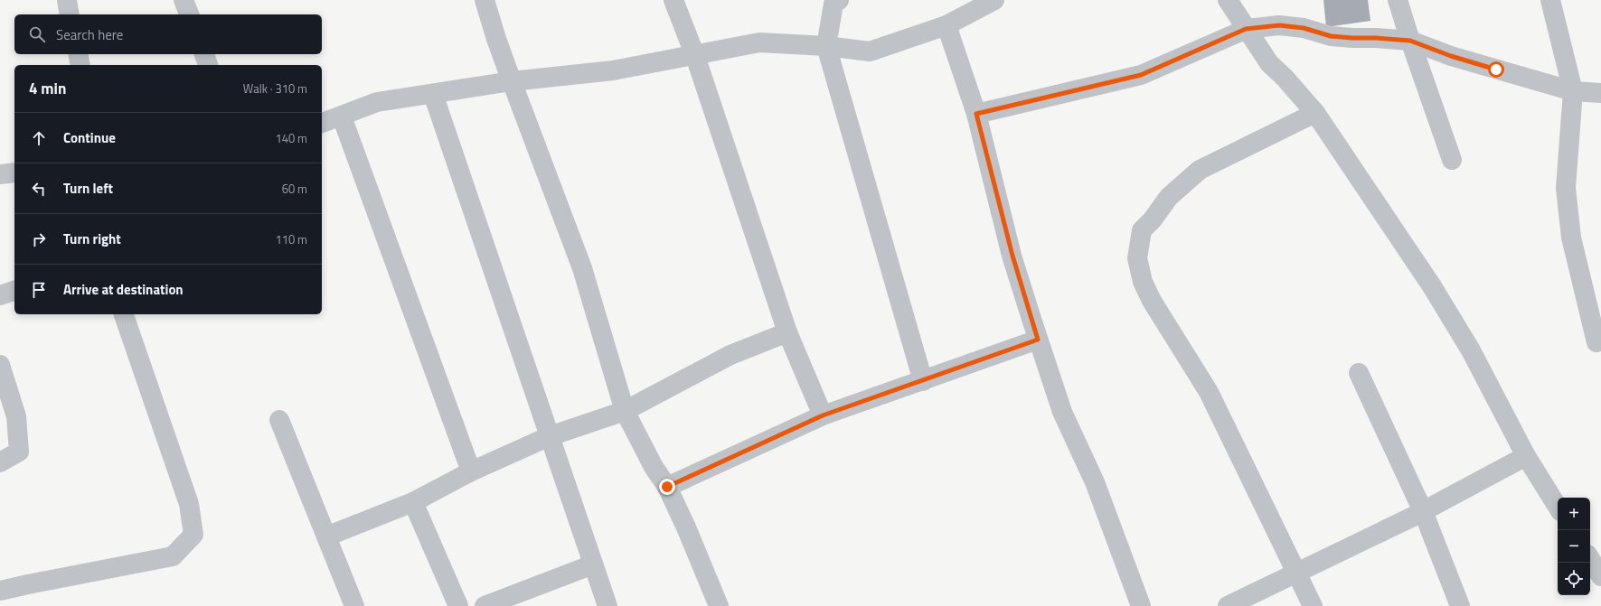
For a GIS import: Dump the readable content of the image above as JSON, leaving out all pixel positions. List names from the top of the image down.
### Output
{
  "page": {
    "search": "Search here",
    "heading": ["4 min", "Walk · 310 m"],
    "list": [
      ["Continue", "140 m"],
      ["Turn left", "60 m"],
      ["Turn right", "110 m"],
      "Arrive at destination"
    ],
    "map_buttons": ["+", "−"]
  }
}
